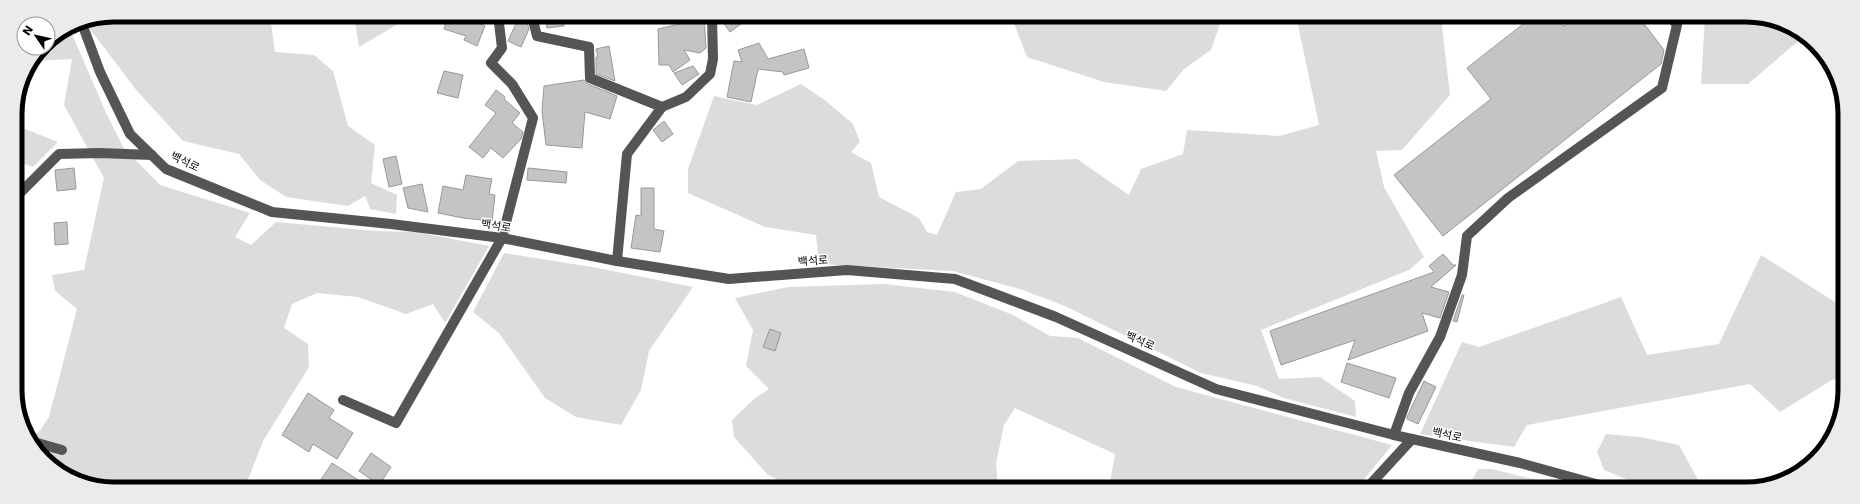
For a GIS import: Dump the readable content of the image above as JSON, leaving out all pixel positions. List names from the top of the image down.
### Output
{
  "streets": {
    "street": ["백석로"]
  },
  "north": "top left"
}
